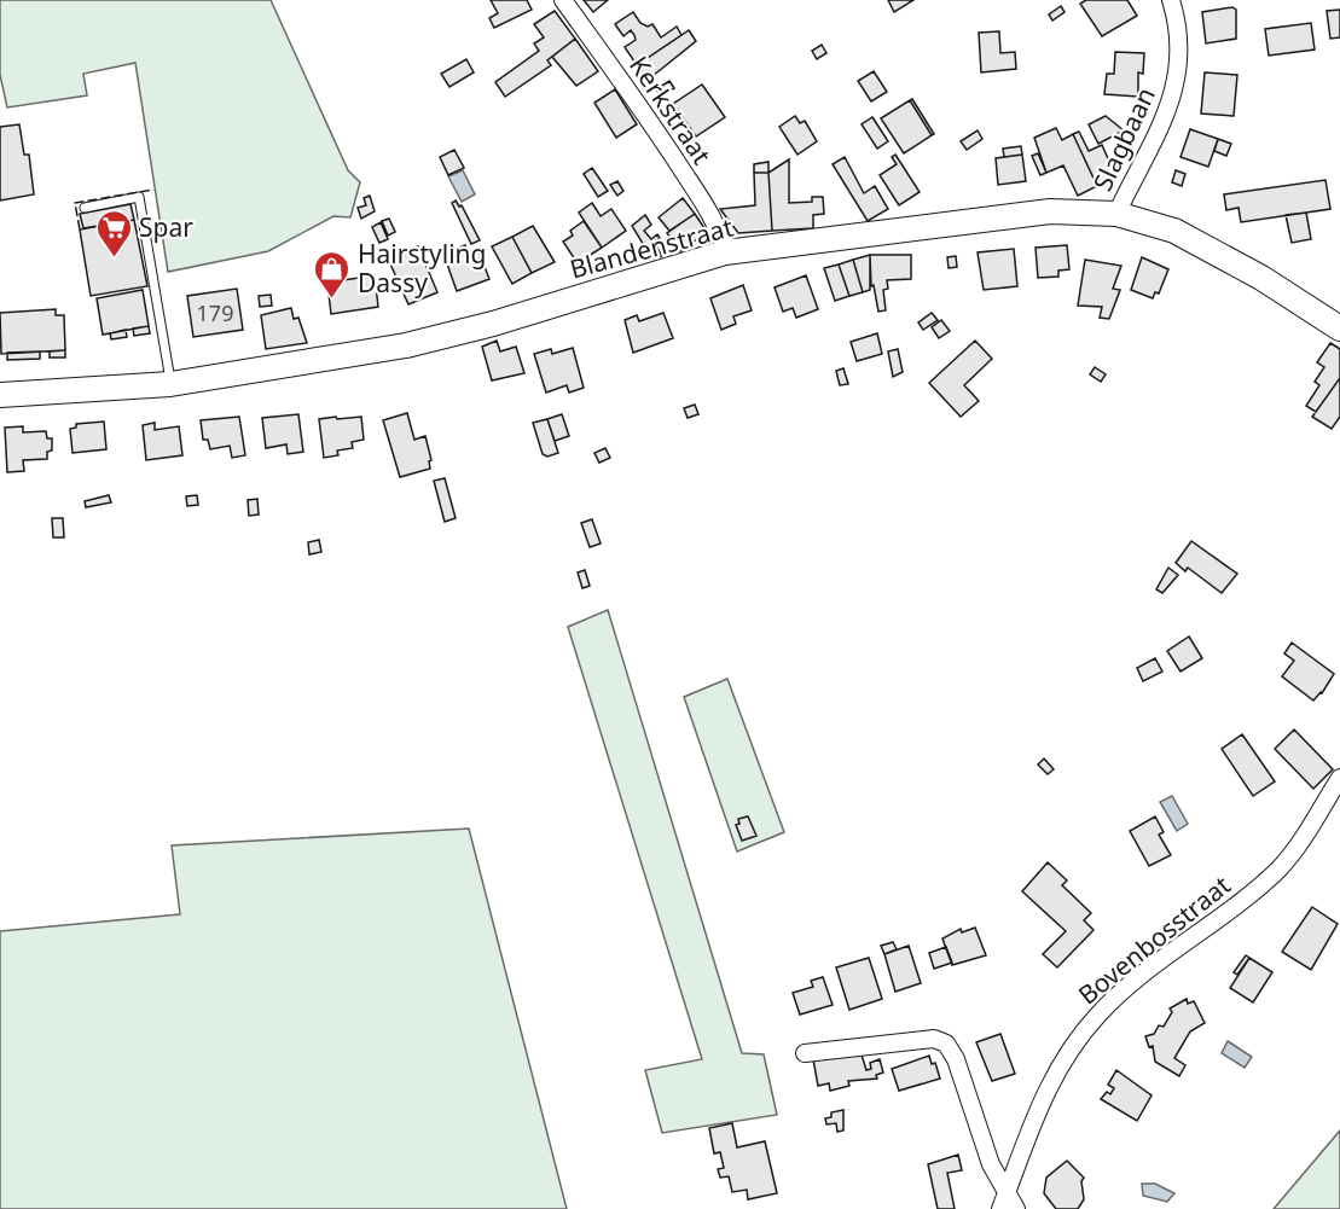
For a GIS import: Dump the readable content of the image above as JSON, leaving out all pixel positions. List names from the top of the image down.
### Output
{
  "streets": {
    "street": [
      "Kerkstraat",
      "Slagbaan",
      "Blandenstraat",
      "Bovenbosstraat"
    ]
  },
  "crossings": [
    ["Kerkstraat", "Blandenstraat"],
    ["Slagbaan", "Blandenstraat"]
  ],
  "places": {
    "supermarket": ["Spar"],
    "shop": ["Hairstyling Dassy"]
  },
  "house_numbers": ["179"]
}
